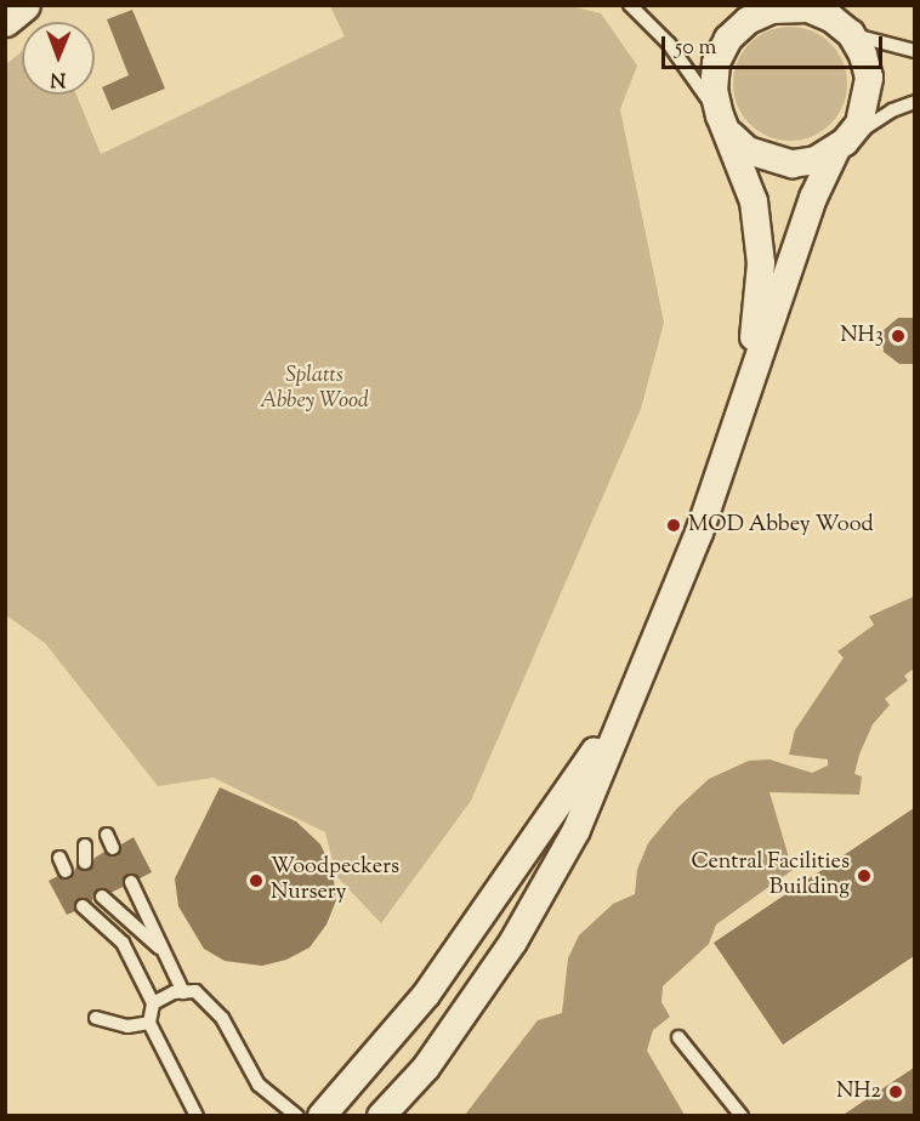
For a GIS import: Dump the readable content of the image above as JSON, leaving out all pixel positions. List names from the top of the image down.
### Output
{
  "parks": ["Splatts Abbey Wood"],
  "places": [
    "NH3",
    "MOD Abbey Wood",
    "Central Facilities Building",
    "Woodpeckers Nursery",
    "NH2"
  ],
  "scale_bar": "50 m",
  "north": "bottom"
}
